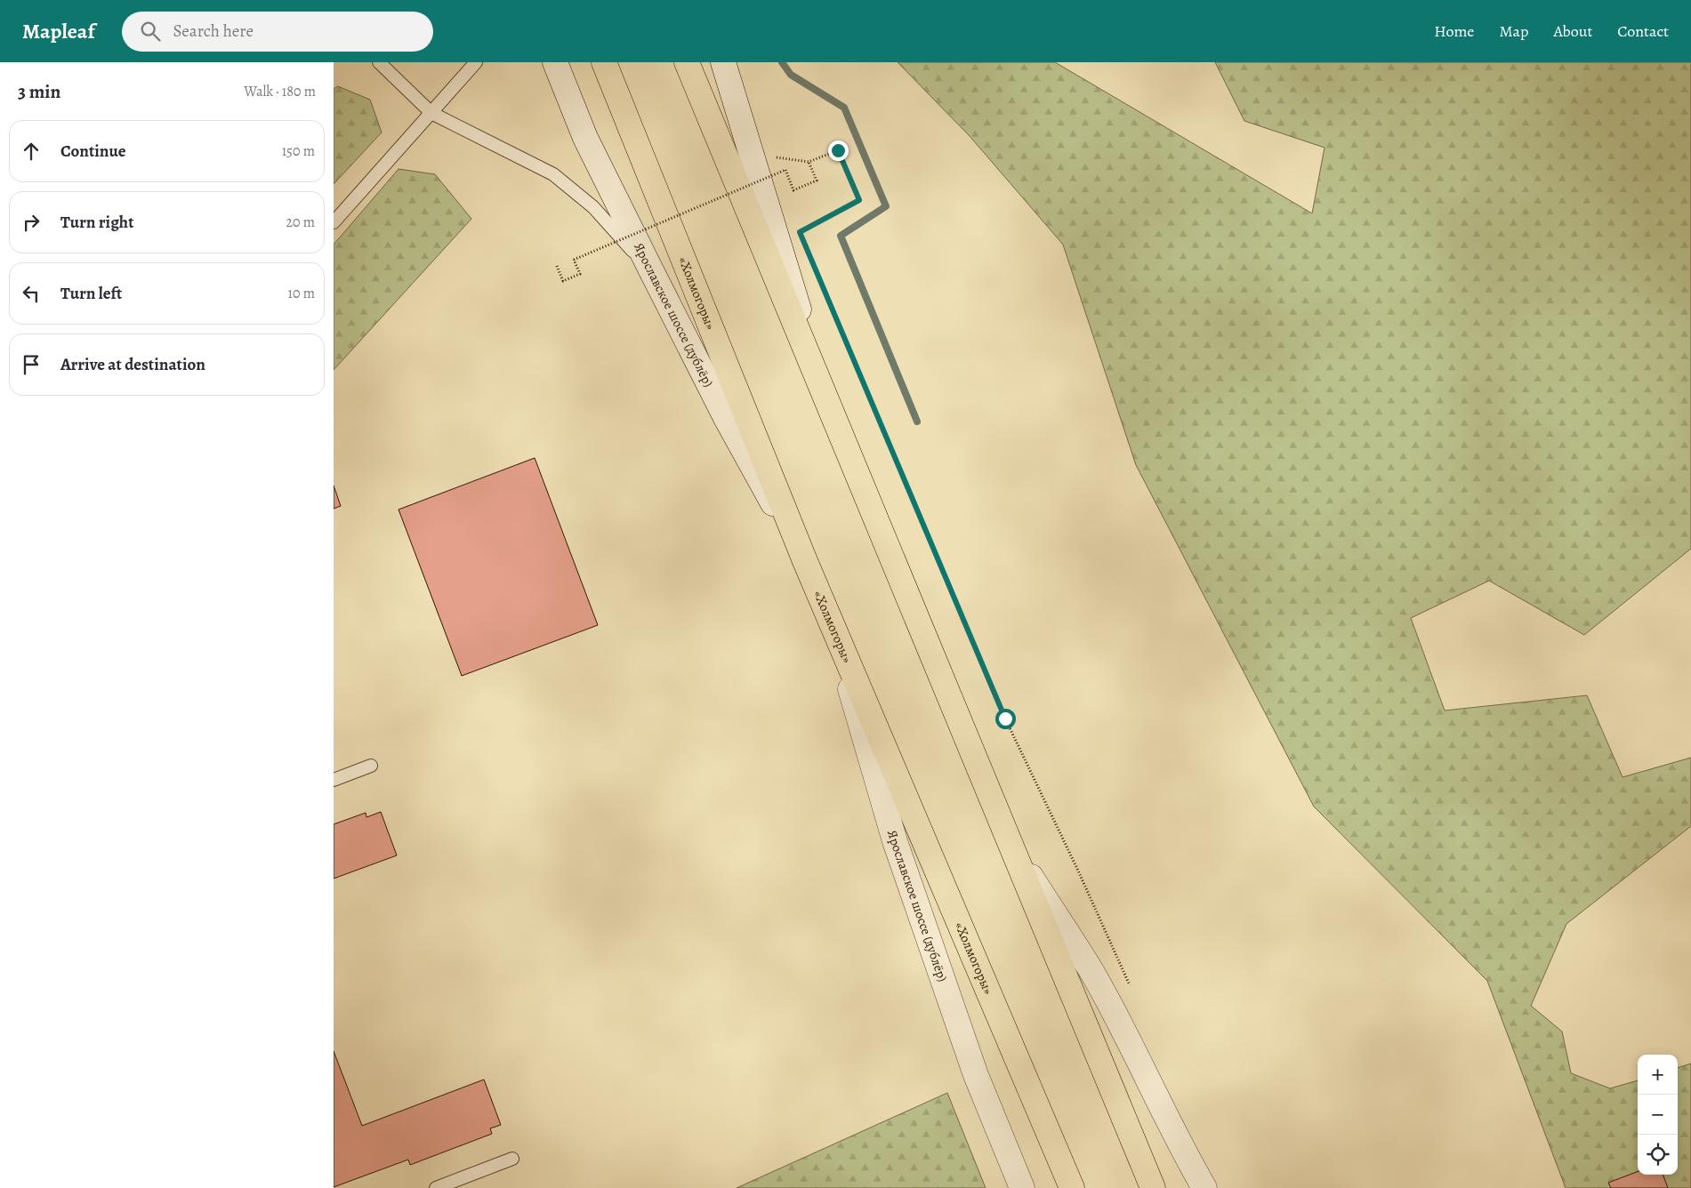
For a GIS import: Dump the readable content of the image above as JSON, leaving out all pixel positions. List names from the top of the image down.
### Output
{
  "streets": {
    "highway": ["«Холмогоры»"],
    "street": ["Ярославское шоссе (дублёр)"]
  },
  "crossings": [
    ["«Холмогоры»", "Ярославское шоссе (дублёр)"]
  ],
  "page": {
    "header": "Mapleaf",
    "search": "Search here",
    "nav": [
      "Home",
      "Map",
      "About",
      "Contact"
    ],
    "heading": ["3 min", "Walk · 180 m"],
    "list": [
      ["Continue", "150 m"],
      ["Turn right", "20 m"],
      ["Turn left", "10 m"],
      "Arrive at destination"
    ],
    "map_buttons": ["+", "−"]
  }
}
